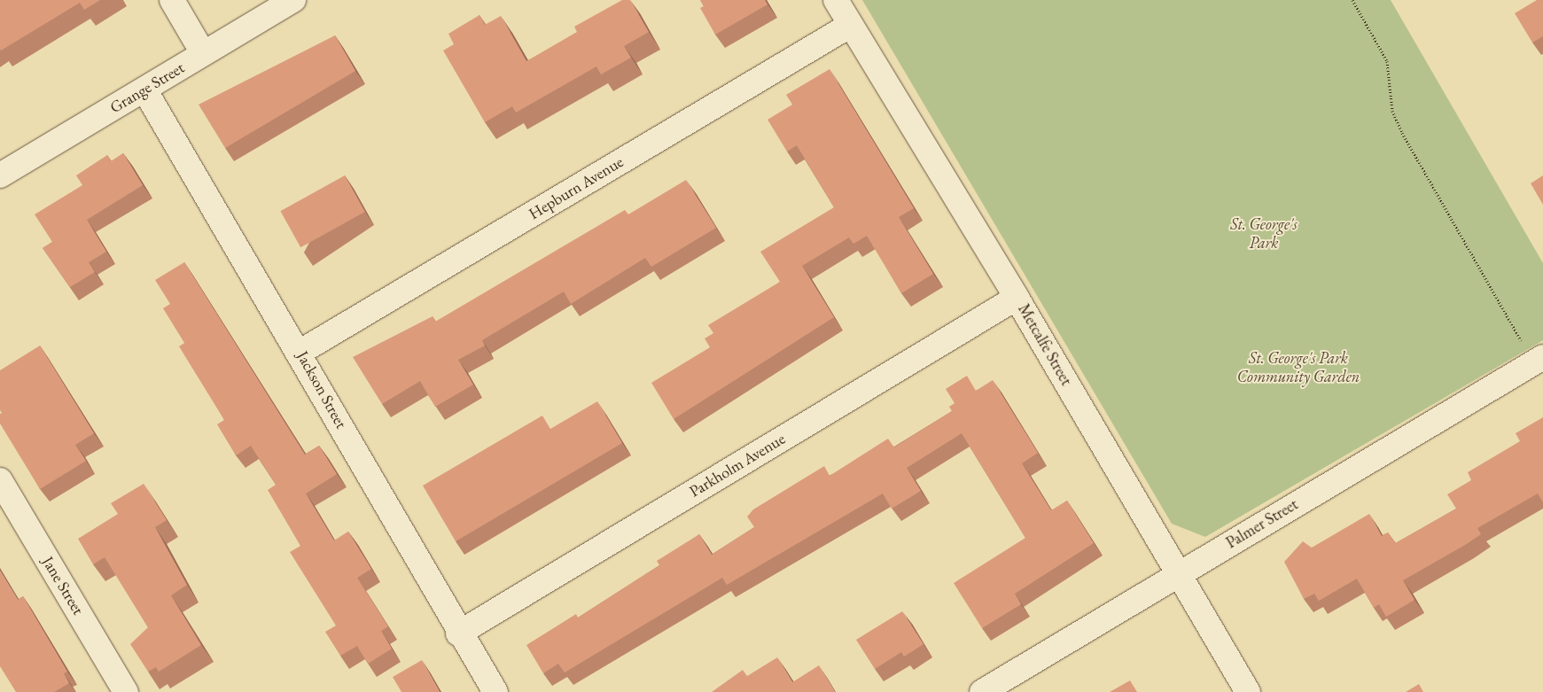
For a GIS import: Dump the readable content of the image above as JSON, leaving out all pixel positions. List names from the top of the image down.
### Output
{
  "streets": {
    "street": [
      "Grange Street",
      "Hepburn Avenue",
      "Metcalfe Street",
      "Jackson Street",
      "Parkholm Avenue",
      "Palmer Street",
      "Jane Street"
    ]
  },
  "crossings": [
    ["Grange Street", "Jackson Street"],
    ["Hepburn Avenue", "Metcalfe Street"],
    ["Hepburn Avenue", "Jackson Street"],
    ["Metcalfe Street", "Parkholm Avenue"],
    ["Metcalfe Street", "Palmer Street"],
    ["Jackson Street", "Parkholm Avenue"]
  ],
  "parks": ["St. George's Park", "St. George's Park Community Garden"]
}
